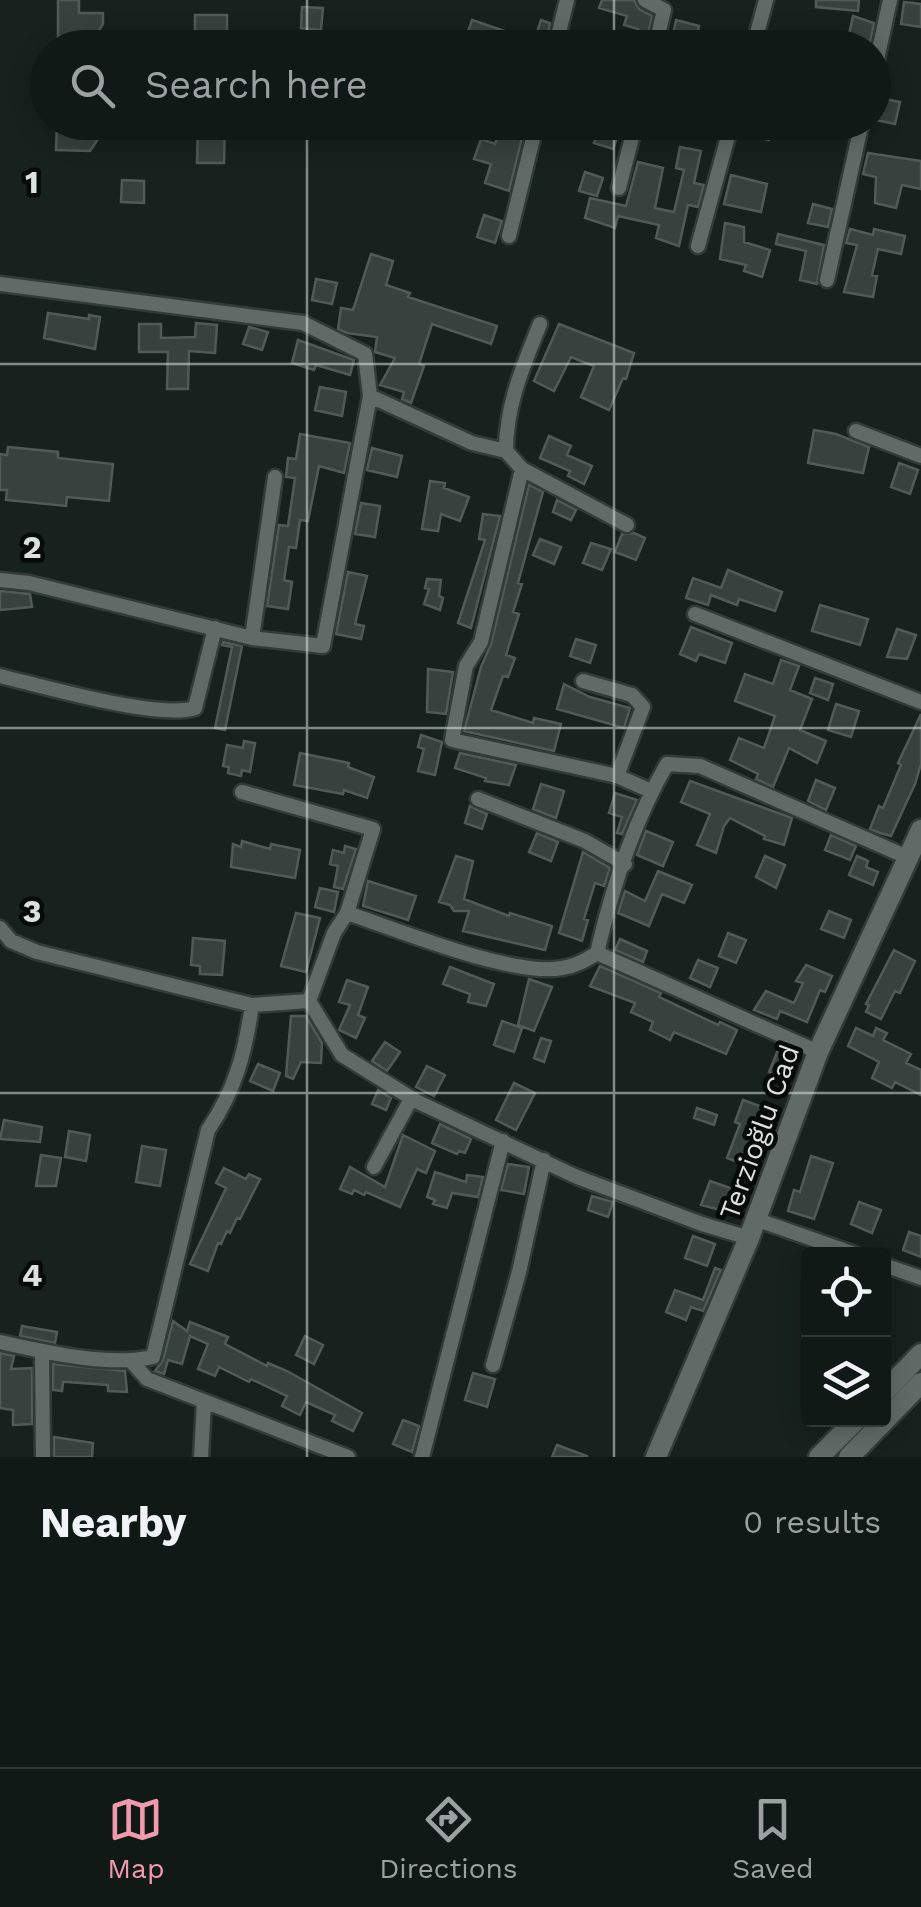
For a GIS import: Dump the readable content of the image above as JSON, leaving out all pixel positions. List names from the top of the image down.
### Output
{
  "streets": {
    "street": ["Terzioğlu Cad"]
  },
  "page": {
    "search": "Search here",
    "heading": ["Nearby", "0 results"],
    "nav": ["Map", "Directions", "Saved"]
  },
  "grid": {
    "rows": [
      "1",
      "2",
      "3",
      "4"
    ]
  }
}
